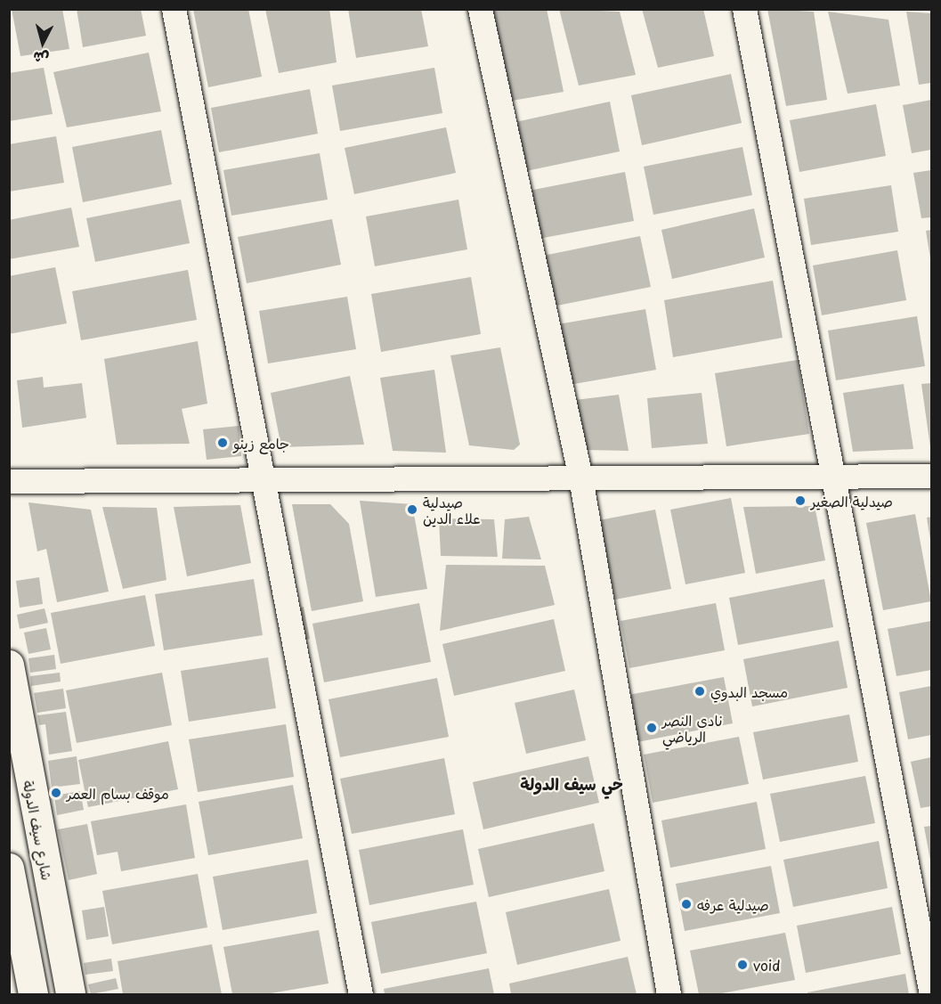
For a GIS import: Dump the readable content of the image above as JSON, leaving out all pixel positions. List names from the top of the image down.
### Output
{
  "streets": {
    "main road": ["شارع سيف الدولة"]
  },
  "districts": ["حي سيف الدولة"],
  "places": [
    "جامع زينو",
    "صيدلية الصغير",
    "صيدلية علاء الدين",
    "مسجد البدوي",
    "نادي النصر الرياضي",
    "موقف بسام العمر",
    "صيدلية عرفه",
    "void"
  ],
  "north": "bottom"
}
